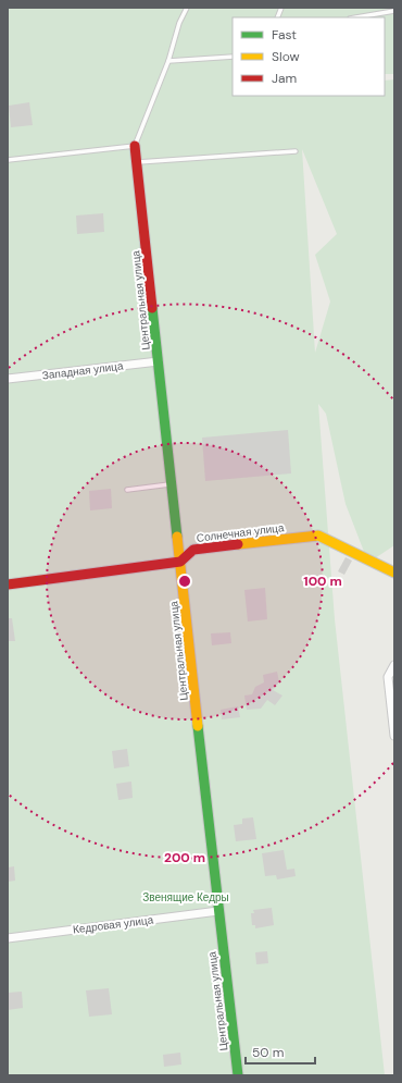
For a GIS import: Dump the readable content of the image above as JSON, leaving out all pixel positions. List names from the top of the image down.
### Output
{
  "streets": {
    "street": [
      "Центральная улица",
      "Западная улица",
      "Солнечная улица",
      "Кедровая улица"
    ]
  },
  "crossings": [
    ["Центральная улица", "Западная улица"],
    ["Центральная улица", "Солнечная улица"],
    ["Центральная улица", "Кедровая улица"]
  ],
  "parks": ["Звенящие Кедры"],
  "legend": ["Fast", "Slow", "Jam"],
  "scale_bar": "50 m",
  "rings": ["100 m", "200 m"]
}
